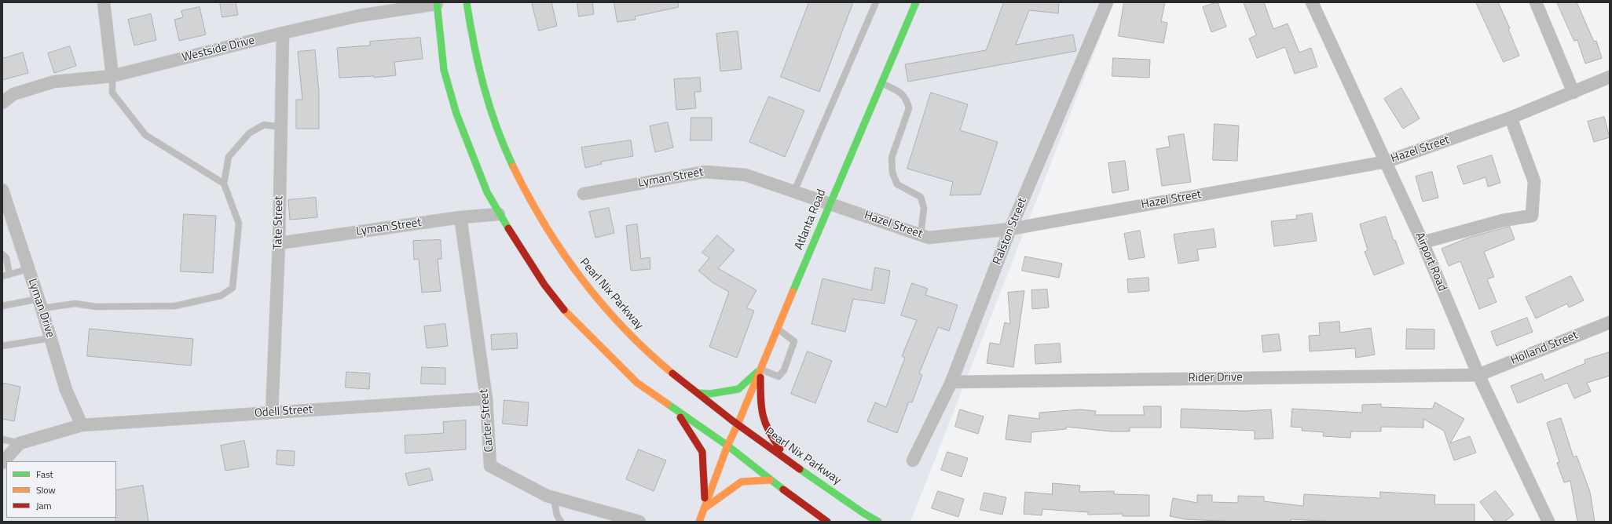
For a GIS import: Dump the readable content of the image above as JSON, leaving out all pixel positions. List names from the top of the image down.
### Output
{
  "streets": {
    "main road": ["Atlanta Road", "Pearl Nix Parkway"],
    "street": [
      "Westside Drive",
      "Hazel Street",
      "Lyman Street",
      "Tate Street",
      "Ralston Street",
      "Airport Road",
      "Lyman Drive",
      "Holland Street",
      "Rider Drive",
      "Odell Street",
      "Carter Street"
    ]
  },
  "crossings": [
    ["Westside Drive", "Tate Street"],
    ["Hazel Street", "Lyman Street"],
    ["Hazel Street", "Atlanta Road"],
    ["Hazel Street", "Ralston Street"],
    ["Hazel Street", "Airport Road"],
    ["Lyman Street", "Atlanta Road"],
    ["Lyman Street", "Tate Street"],
    ["Lyman Street", "Carter Street"],
    ["Atlanta Road", "Pearl Nix Parkway"],
    ["Tate Street", "Odell Street"],
    ["Ralston Street", "Rider Drive"],
    ["Airport Road", "Holland Street"],
    ["Airport Road", "Rider Drive"],
    ["Lyman Drive", "Odell Street"],
    ["Holland Street", "Rider Drive"],
    ["Odell Street", "Carter Street"]
  ],
  "legend": ["Fast", "Slow", "Jam"]
}
